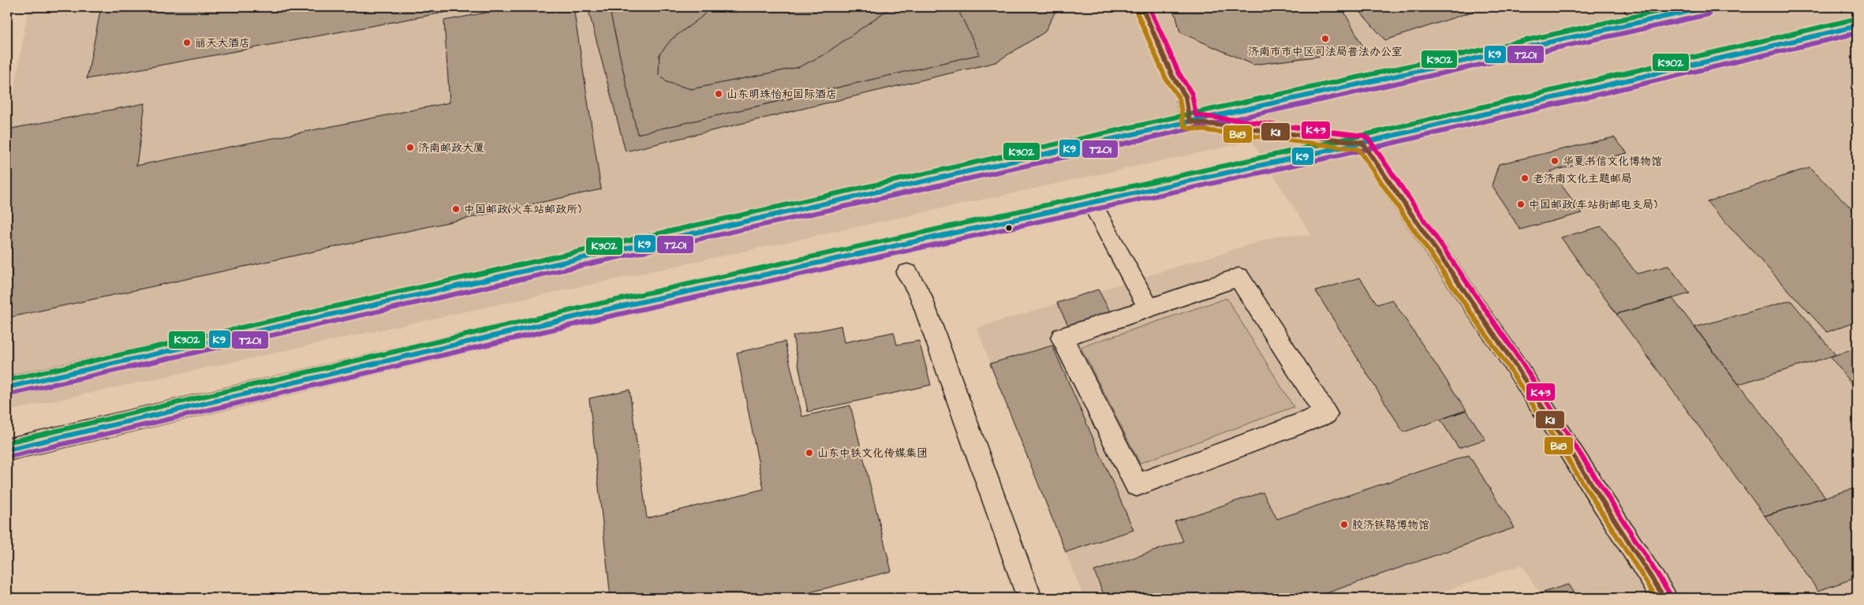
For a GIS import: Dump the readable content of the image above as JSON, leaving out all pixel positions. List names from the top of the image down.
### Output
{
  "places": [
    "济南市市中区司法局普法办公室",
    "丽天大酒店",
    "山东明珠怡和国际酒店",
    "济南邮政大厦",
    "华夏书信文化博物馆",
    "老济南文化主题邮局",
    "中国邮政(车站街邮电支局)",
    "中国邮政(火车站邮政所)",
    "山东中铁文化传媒集团",
    "胶济铁路博物馆"
  ],
  "lines": [
    "transit line K9",
    "transit line K302",
    "transit line K11",
    "transit line K43",
    "transit line B18",
    "transit line T201"
  ]
}
